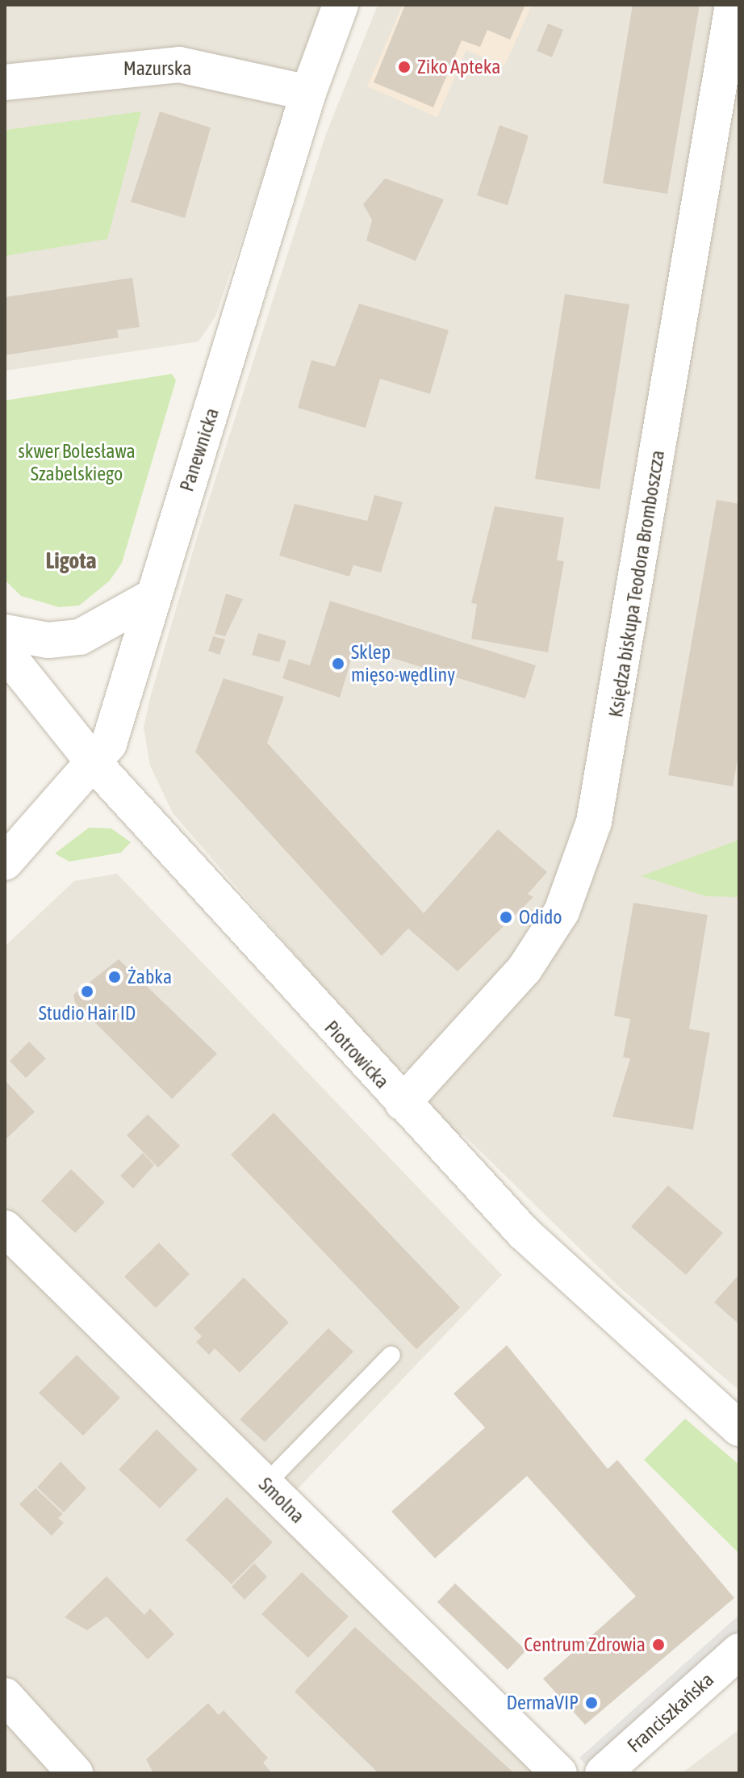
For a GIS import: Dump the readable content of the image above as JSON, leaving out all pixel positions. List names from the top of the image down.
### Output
{
  "streets": {
    "street": [
      "Mazurska",
      "Panewnicka",
      "Księdza biskupa Teodora Bromboszcza",
      "Piotrowicka",
      "Smolna",
      "Franciszkańska"
    ]
  },
  "crossings": [
    ["Mazurska", "Panewnicka"],
    ["Panewnicka", "Piotrowicka"],
    ["Księdza biskupa Teodora Bromboszcza", "Piotrowicka"]
  ],
  "districts": ["Ligota"],
  "parks": ["skwer Bolesława Szabelskiego"],
  "places": [
    "Ziko Apteka",
    "Sklep mięso-wędliny",
    "Odido",
    "Żabka",
    "Studio Hair ID",
    "Centrum Zdrowia",
    "DermaVIP"
  ]
}
